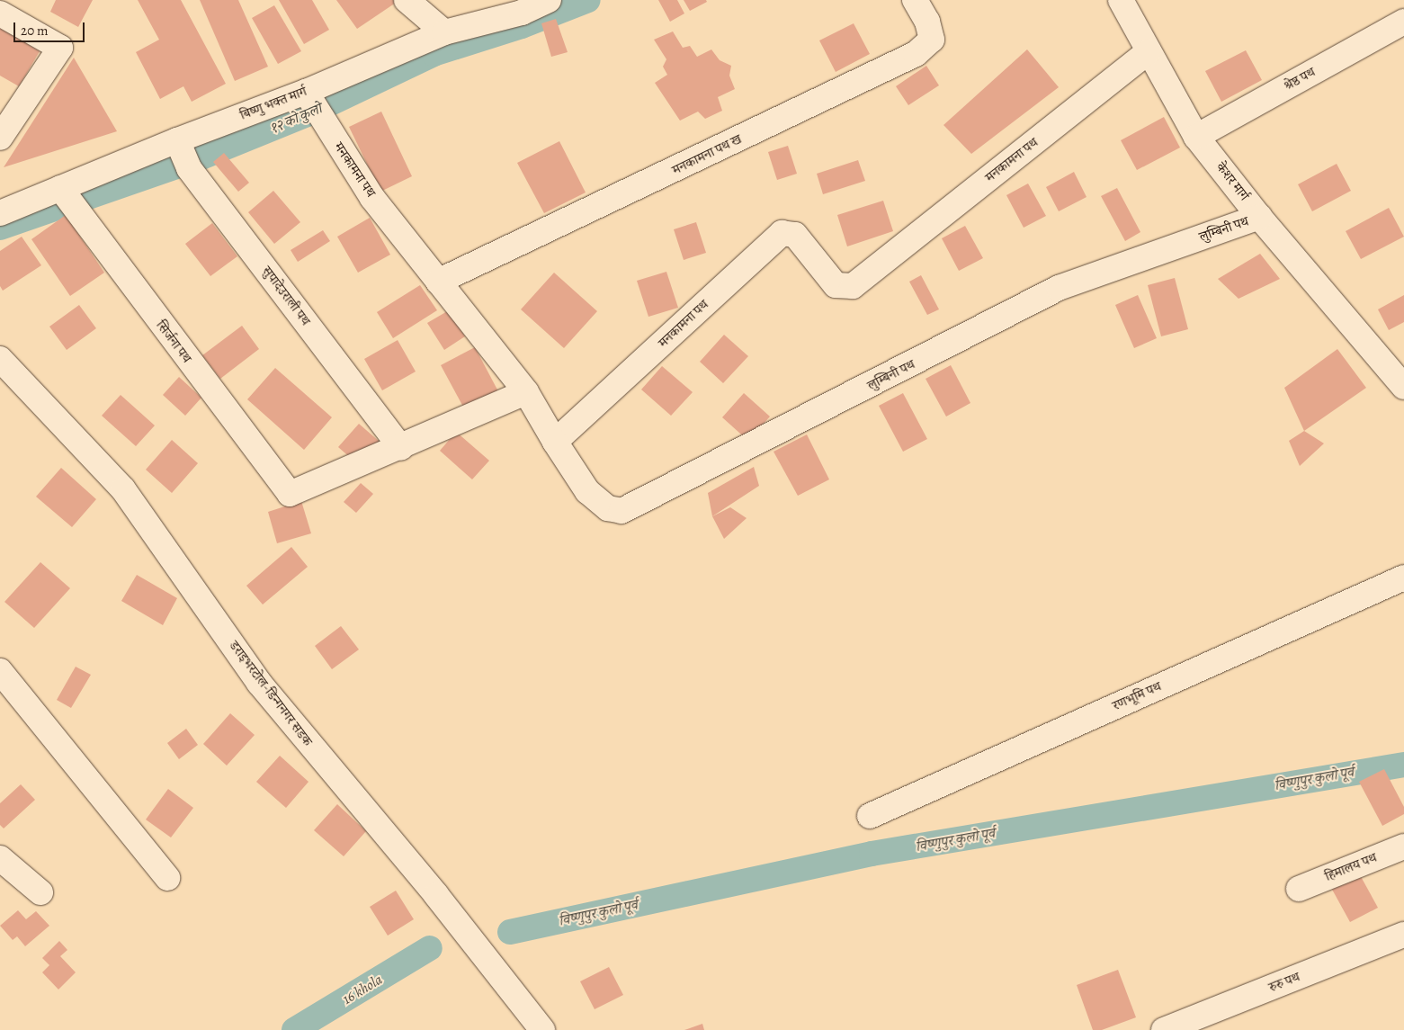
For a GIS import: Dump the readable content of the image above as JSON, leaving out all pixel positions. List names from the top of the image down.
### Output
{
  "streets": {
    "street": [
      "श्रेष्ठ पथ",
      "बिष्णु भक्त मार्ग",
      "मनकामना पथ ख",
      "मनकामना पथ",
      "केशर मार्ग",
      "लुम्बिनी पथ",
      "सुपादेउराली पथ",
      "सिर्जना पथ",
      "डराइभरटोल-डिन्गनगर सडक",
      "रणभूमि पथ",
      "हिमालय पथ",
      "रुरु पथ"
    ]
  },
  "crossings": [
    ["श्रेष्ठ पथ", "केशर मार्ग"],
    ["बिष्णु भक्त मार्ग", "मनकामना पथ"],
    ["बिष्णु भक्त मार्ग", "सुपादेउराली पथ"],
    ["बिष्णु भक्त मार्ग", "सिर्जना पथ"],
    ["मनकामना पथ ख", "मनकामना पथ"],
    ["मनकामना पथ", "केशर मार्ग"],
    ["मनकामना पथ", "लुम्बिनी पथ"],
    ["केशर मार्ग", "लुम्बिनी पथ"],
    ["सुपादेउराली पथ", "सिर्जना पथ"]
  ],
  "water": ["१२ को कुलो", "विष्णुपुर कुलो पूर्व", "16 khola"],
  "scale_bar": "20 m"
}
